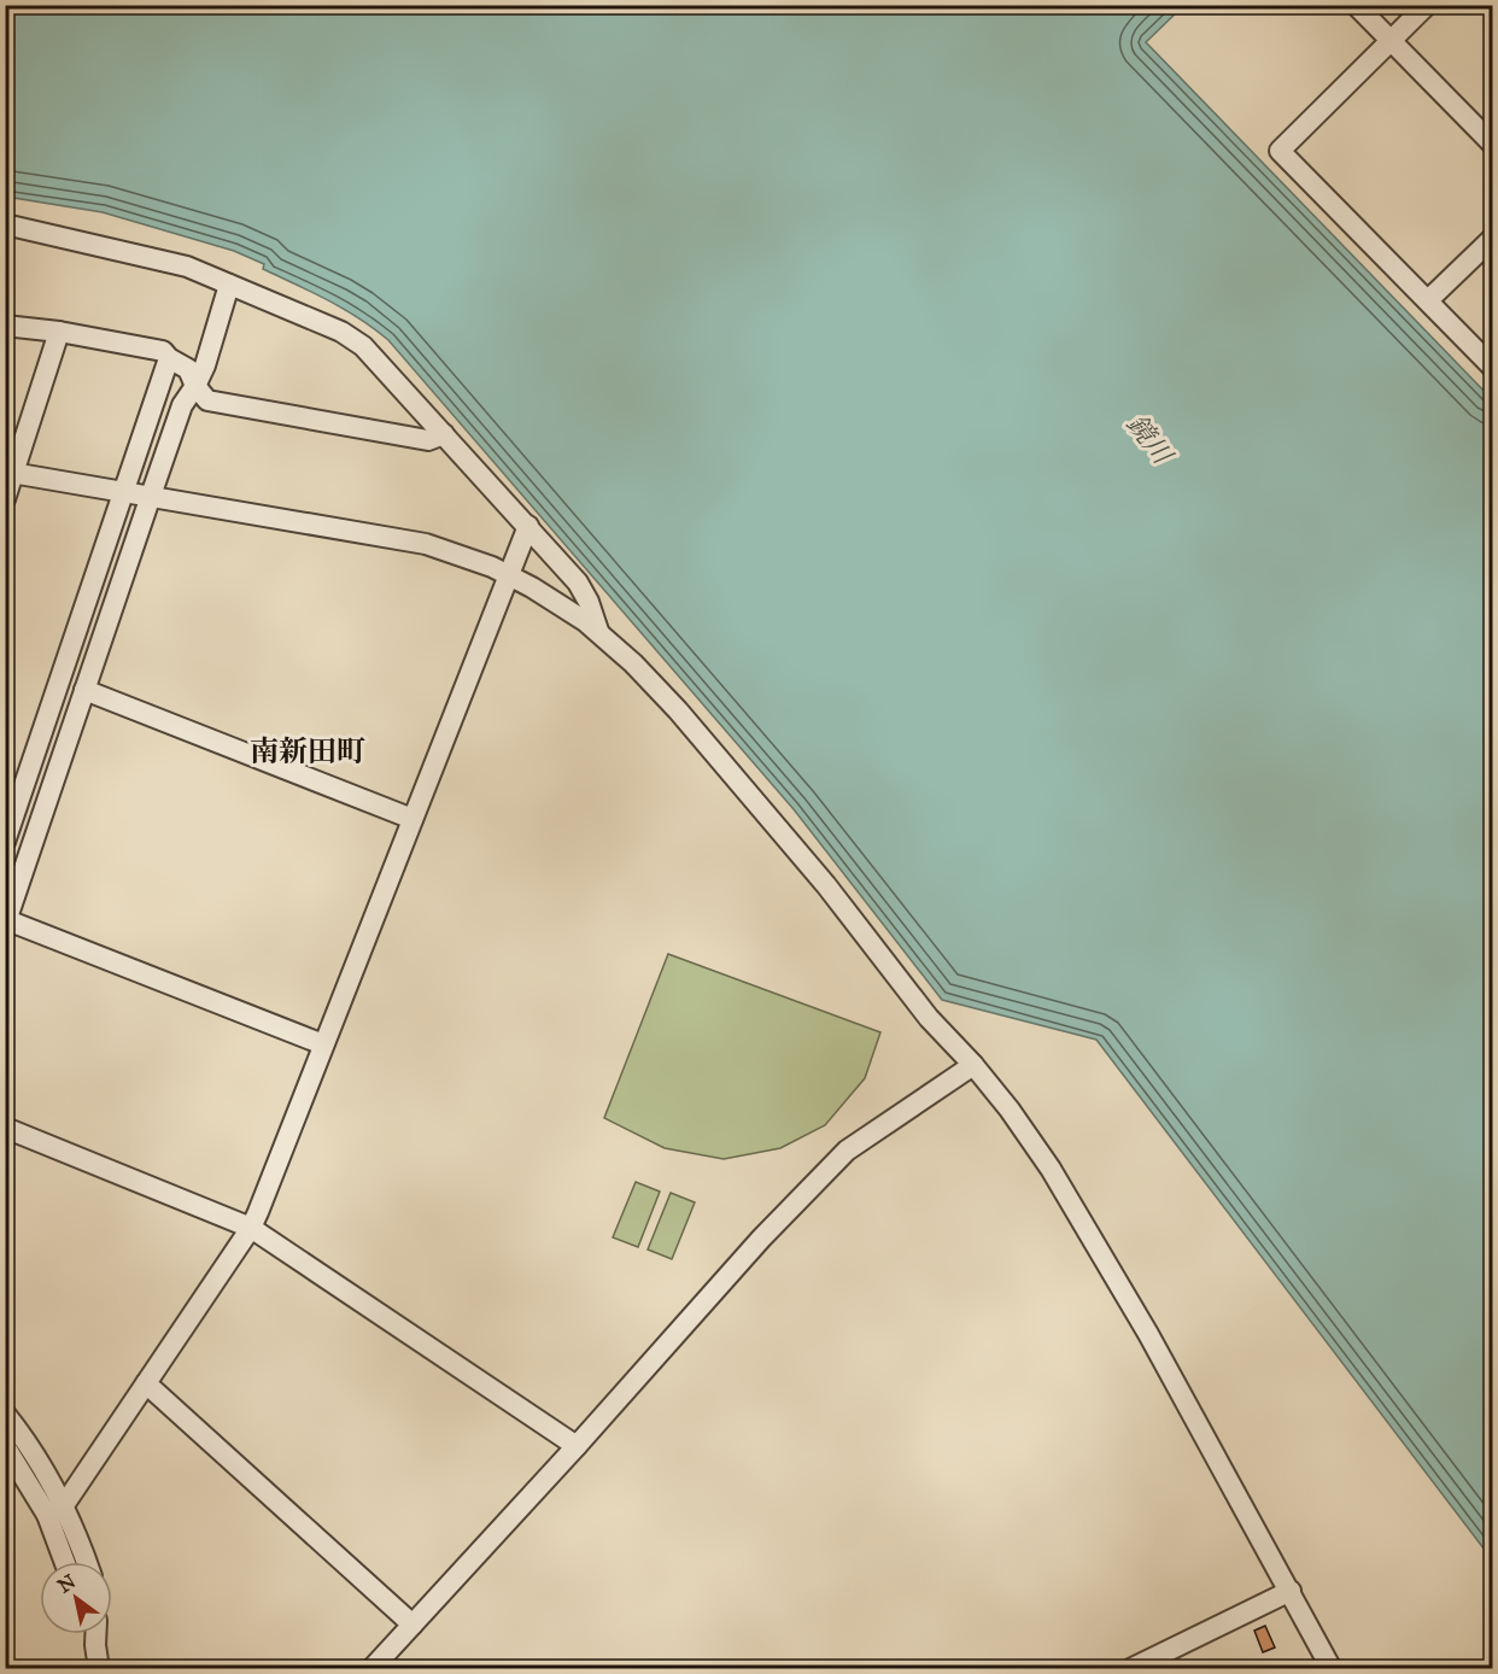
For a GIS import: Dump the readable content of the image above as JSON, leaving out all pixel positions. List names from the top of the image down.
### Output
{
  "districts": ["南新田町"],
  "water": ["鏡川"],
  "north": "top left"
}
